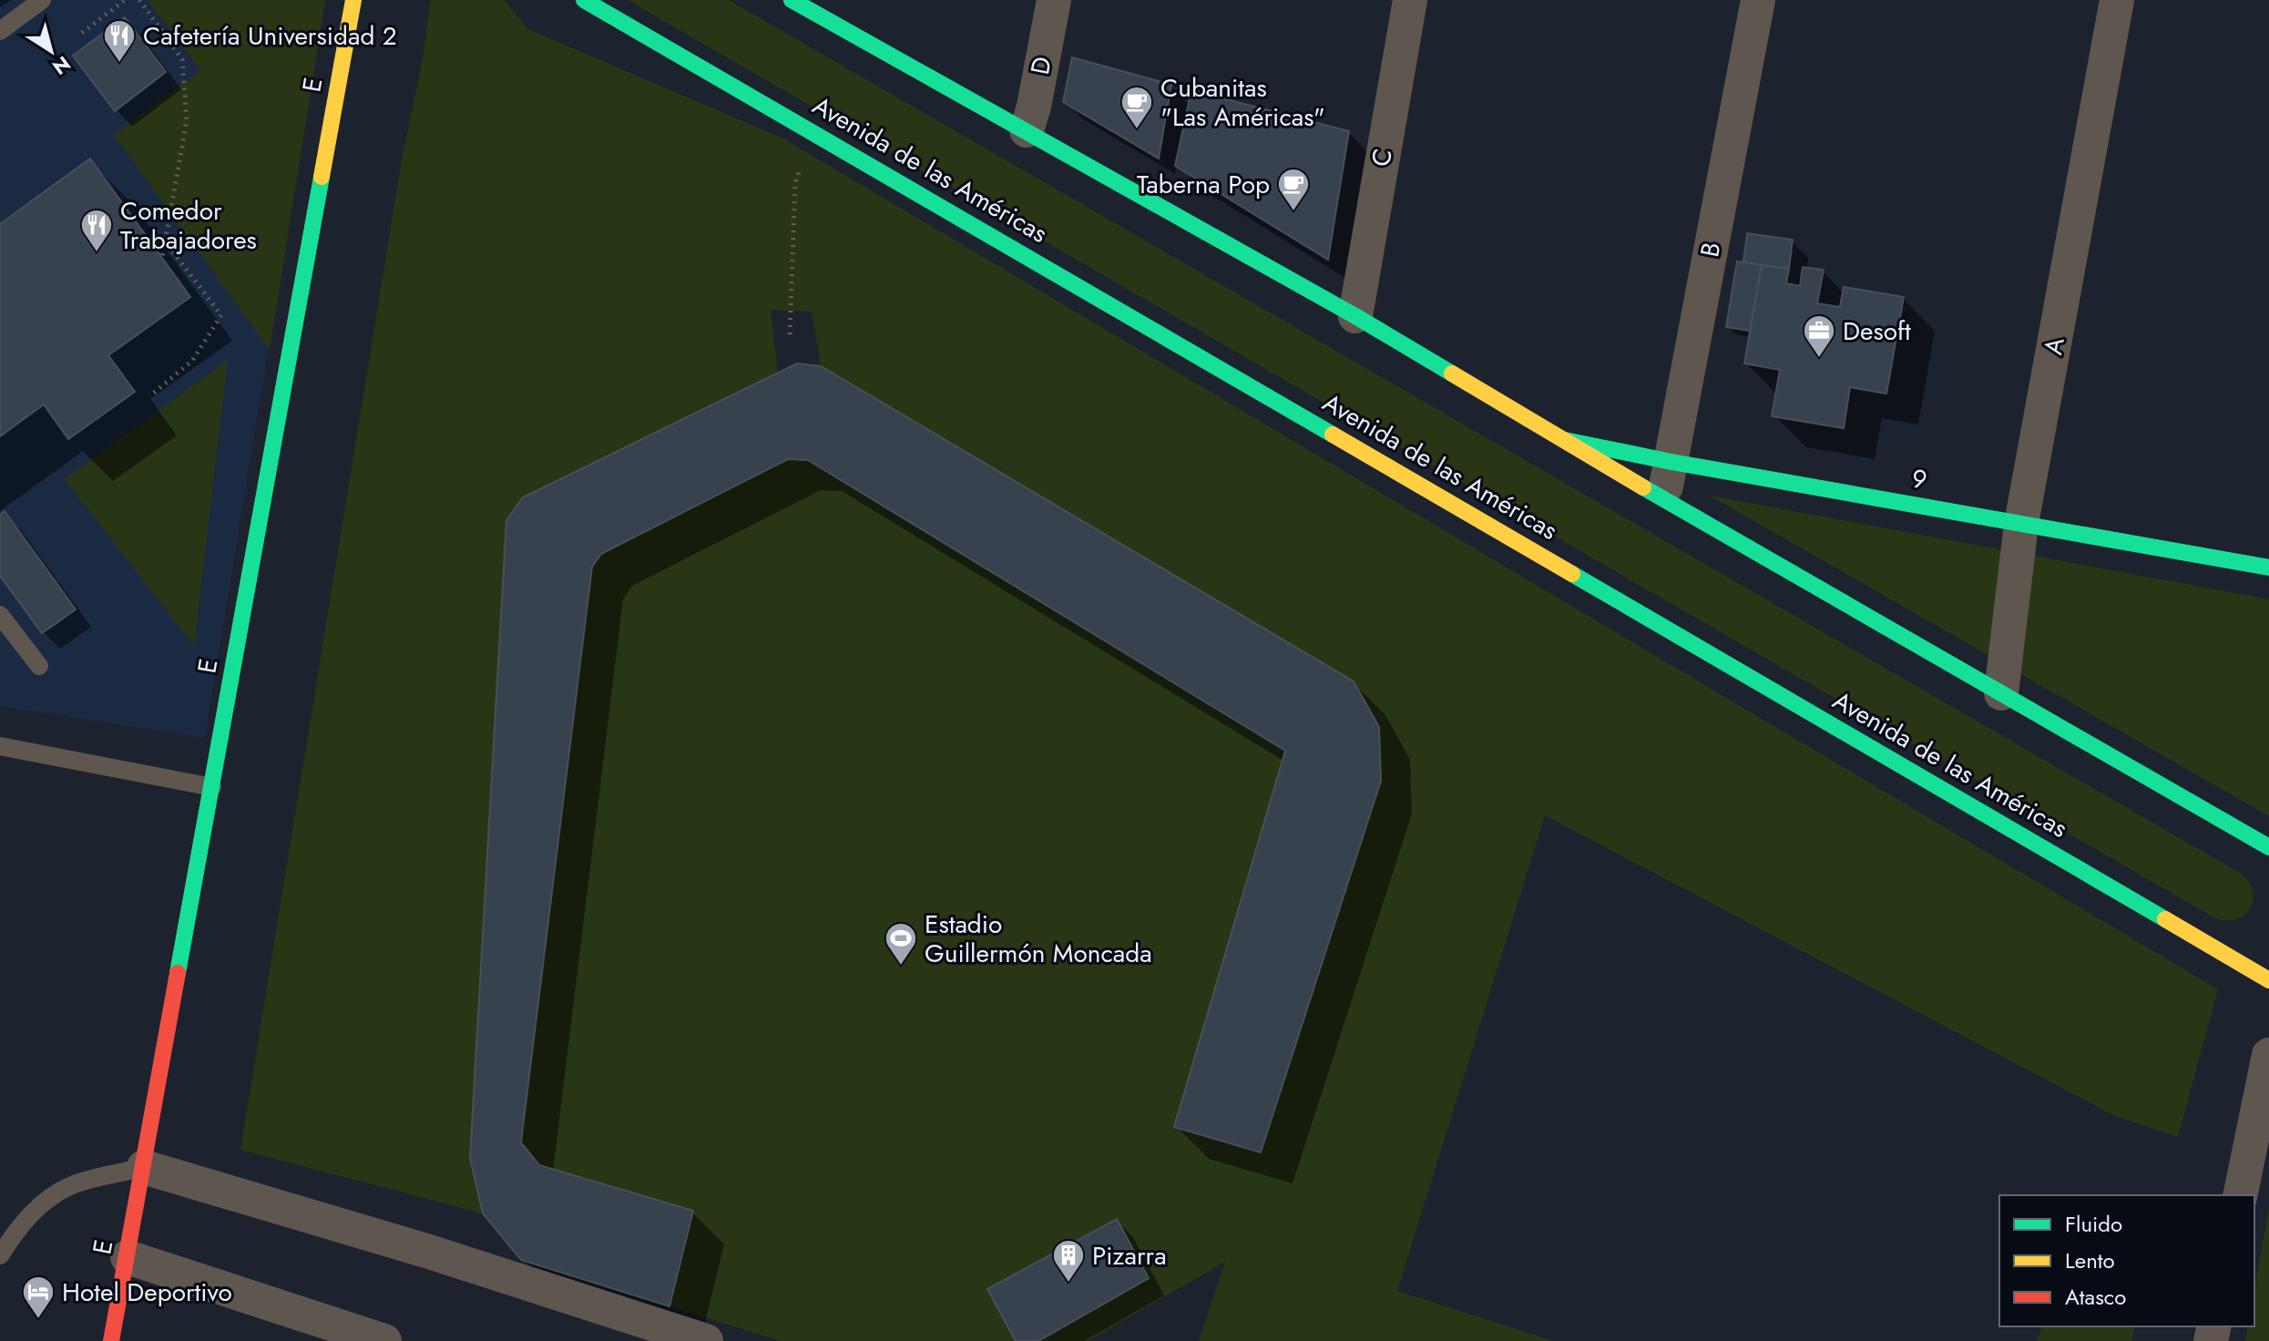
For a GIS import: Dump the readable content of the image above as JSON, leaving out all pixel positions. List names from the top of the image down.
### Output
{
  "streets": {
    "main road": ["E", "Avenida de las Américas", "9"],
    "street": [
      "D",
      "C",
      "B",
      "A"
    ]
  },
  "crossings": [
    ["B", "9"],
    ["A", "9"]
  ],
  "places": {
    "restaurant": ["Cafetería Universidad 2", "Comedor Trabajadores"],
    "cafe": ["Cubanitas \"Las Américas\"", "Taberna Pop"],
    "office": ["Desoft"],
    "sports": ["Estadio Guillermón Moncada"],
    "building": ["Pizarra"],
    "hotel": ["Hotel Deportivo"]
  },
  "legend": ["Fluido", "Lento", "Atasco"],
  "north": "bottom right"
}
